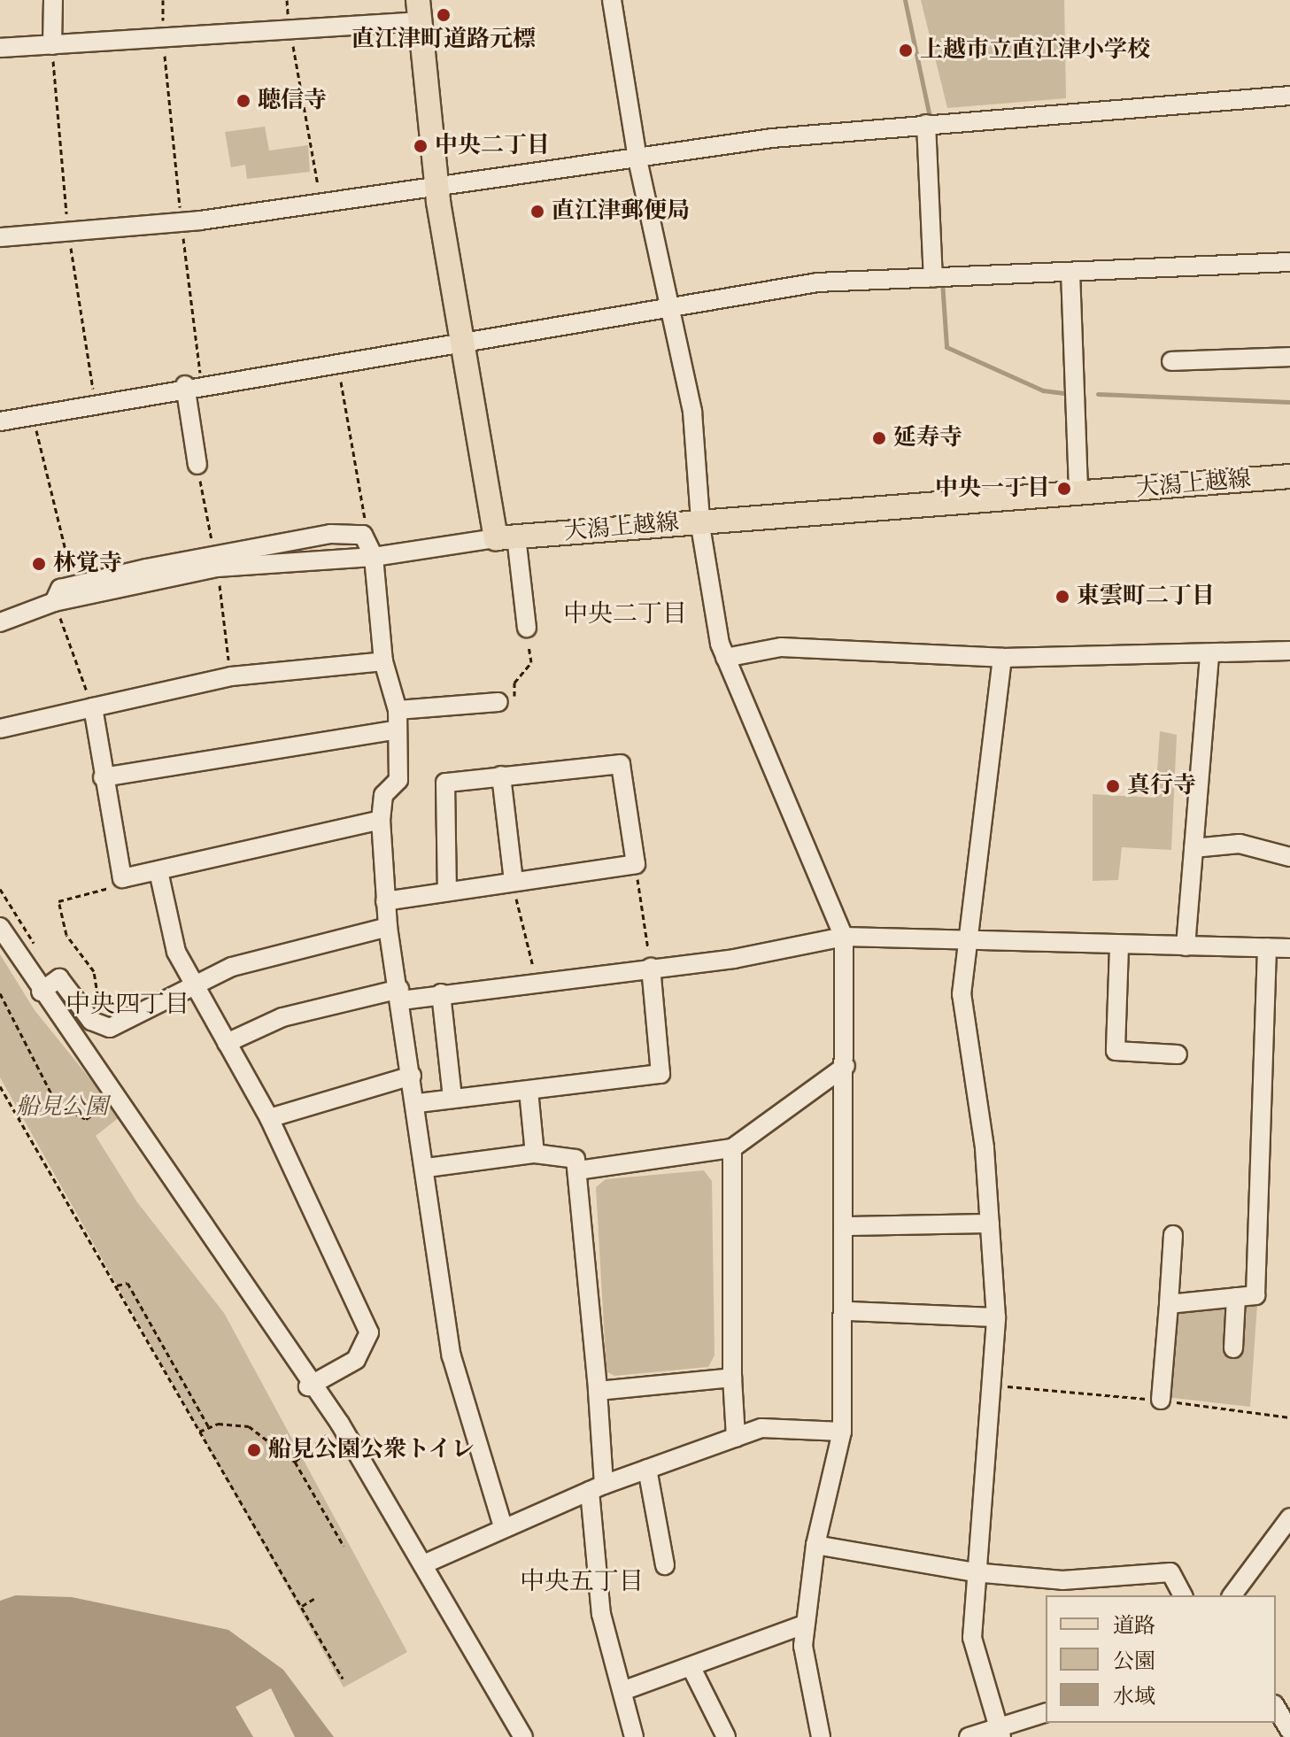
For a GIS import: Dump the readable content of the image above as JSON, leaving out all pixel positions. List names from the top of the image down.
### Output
{
  "streets": {
    "main road": ["大潟上越線"]
  },
  "districts": ["中央二丁目", "中央四丁目", "中央五丁目"],
  "parks": ["船見公園"],
  "places": [
    "直江津町道路元標",
    "上越市立直江津小学校",
    "聴信寺",
    "中央二丁目",
    "直江津郵便局",
    "延寿寺",
    "中央一丁目",
    "林覚寺",
    "東雲町二丁目",
    "真行寺",
    "船見公園公衆トイレ"
  ],
  "legend": ["道路", "公園", "水域"]
}
